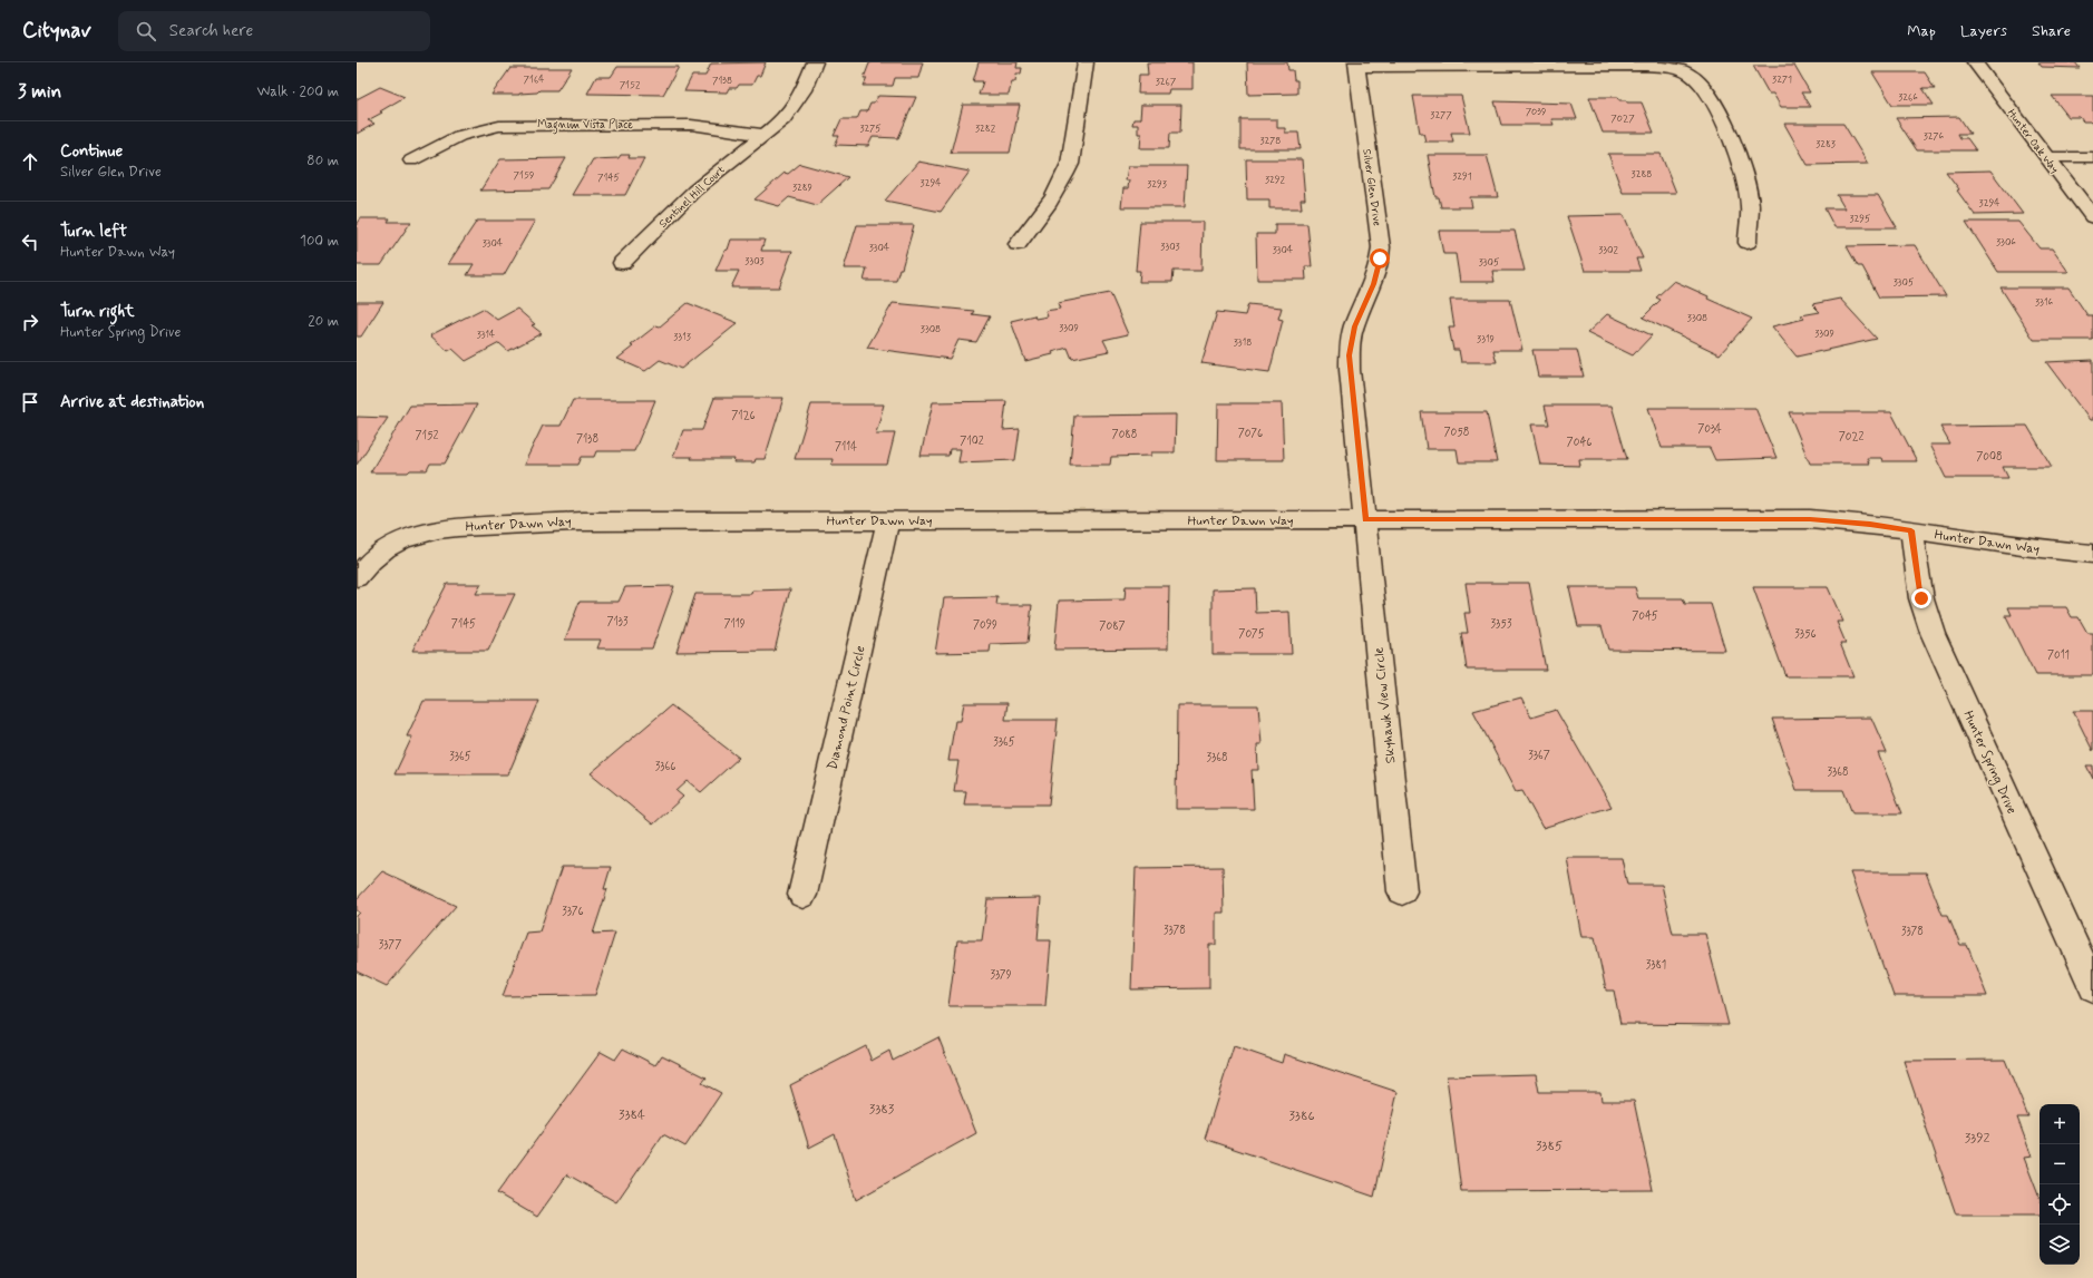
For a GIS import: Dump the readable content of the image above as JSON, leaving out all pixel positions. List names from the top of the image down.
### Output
{
  "streets": {
    "street": [
      "Magnum Vista Place",
      "Hunter Oak Way",
      "Silver Glen Drive",
      "Sentinel Hill Court",
      "Hunter Dawn Way",
      "Skyhawk View Circle",
      "Diamond Point Circle",
      "Hunter Spring Drive"
    ]
  },
  "crossings": [
    ["Magnum Vista Place", "Sentinel Hill Court"],
    ["Silver Glen Drive", "Hunter Dawn Way"],
    ["Silver Glen Drive", "Skyhawk View Circle"],
    ["Hunter Dawn Way", "Skyhawk View Circle"],
    ["Hunter Dawn Way", "Diamond Point Circle"],
    ["Hunter Dawn Way", "Hunter Spring Drive"]
  ],
  "house_numbers": [
    "7164",
    "3271",
    "7138",
    "3267",
    "7152",
    "3266",
    "7039",
    "3277",
    "7027",
    "3275",
    "3282",
    "3276",
    "3278",
    "3283",
    "3288",
    "7159",
    "3291",
    "7145",
    "3292",
    "3294",
    "3293",
    "3289",
    "3294",
    "3295",
    "3306",
    "3304",
    "3303",
    "3304",
    "3304",
    "3302",
    "3303",
    "3305",
    "3305",
    "3316",
    "3308",
    "3309",
    "3308",
    "3309",
    "3314",
    "3313",
    "3319",
    "3318",
    "7126",
    "7034",
    "7058",
    "7076",
    "7088",
    "7152",
    "7022",
    "7138",
    "7102",
    "7046",
    "7114",
    "7008",
    "7045",
    "7133",
    "7145",
    "7119",
    "3353",
    "7099",
    "7087",
    "7075",
    "3356",
    "7011",
    "3365",
    "3367",
    "3365",
    "3368",
    "3366",
    "3368",
    "3376",
    "3378",
    "3378",
    "3377",
    "3381",
    "3379",
    "3383",
    "3384",
    "3386",
    "3392",
    "3385"
  ],
  "page": {
    "header": "Citynav",
    "search": "Search here",
    "nav": ["Map", "Layers", "Share"],
    "heading": ["3 min", "Walk · 200 m"],
    "list": [
      ["Continue", "Silver Glen Drive", "80 m"],
      ["Turn left", "Hunter Dawn Way", "100 m"],
      ["Turn right", "Hunter Spring Drive", "20 m"],
      "Arrive at destination"
    ],
    "map_buttons": ["+", "−"]
  }
}
